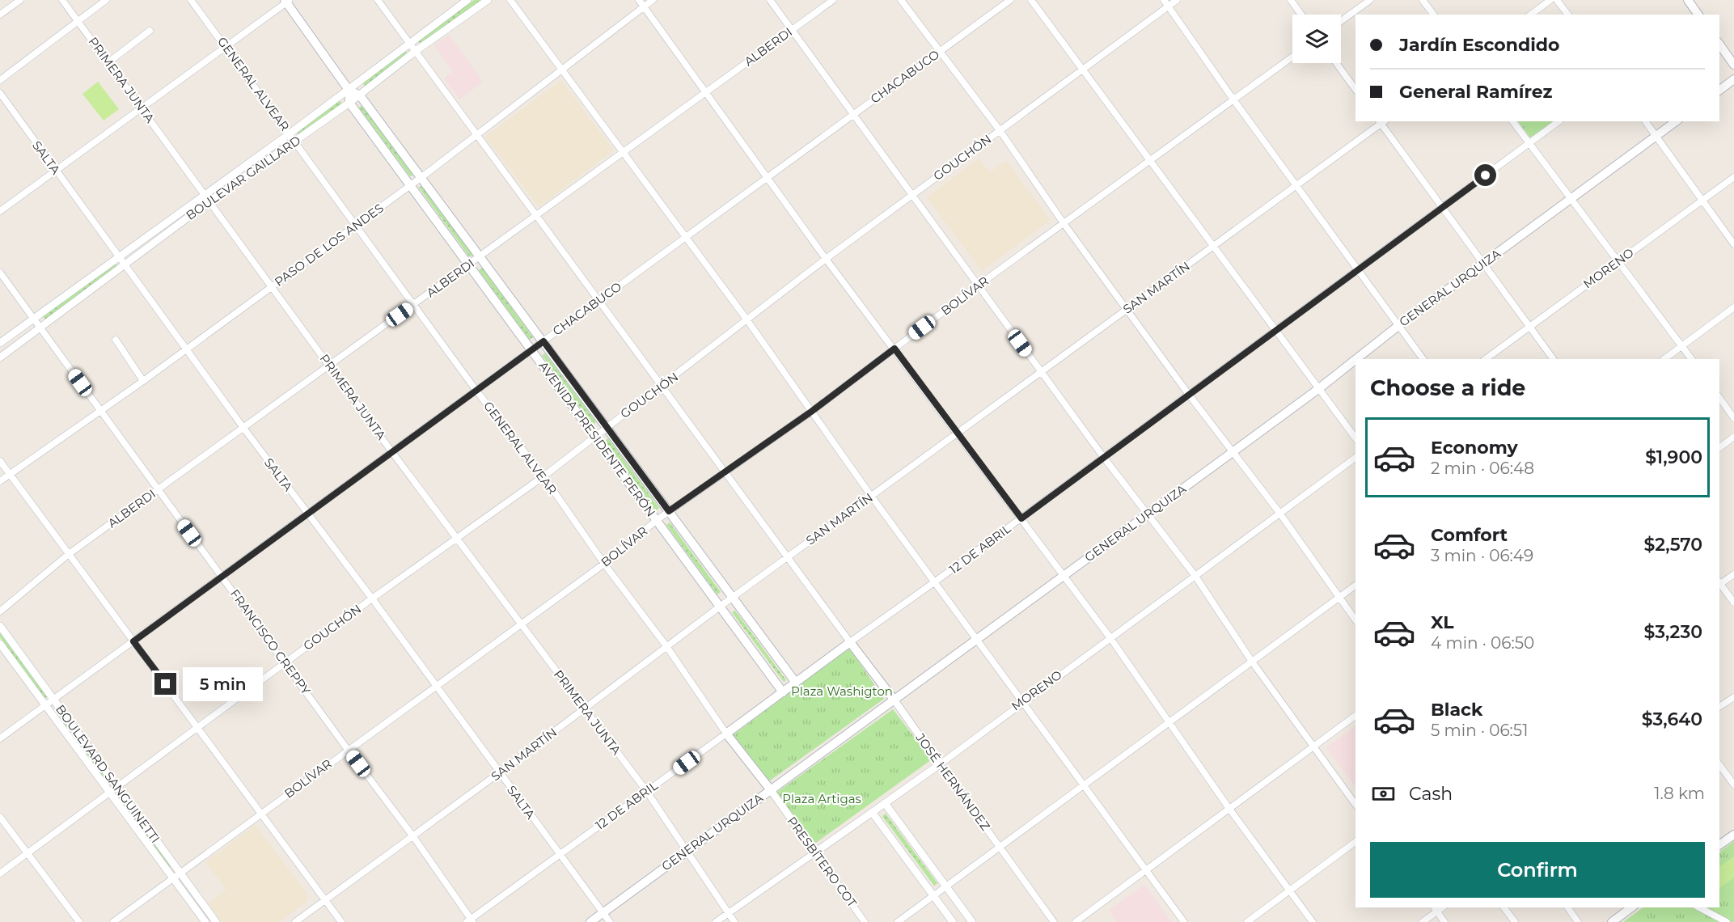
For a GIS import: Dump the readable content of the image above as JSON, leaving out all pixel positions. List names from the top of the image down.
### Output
{
  "streets": {
    "main road": [
      "GENERAL URQUIZA",
      "AVENIDA PRESIDENTE PERÓN",
      "12 DE ABRIL",
      "JOSÉ HERNÁNDEZ",
      "PRESBÍTERO COT"
    ],
    "street": [
      "ALBERDI",
      "CHACABUCO",
      "PRIMERA JUNTA",
      "GENERAL ALVEAR",
      "SALTA",
      "GOUCHÓN",
      "BOULEVAR GAILLARD",
      "PASO DE LOS ANDES",
      "MORENO",
      "SAN MARTÍN",
      "BOLÍVAR",
      "FRANCISCO CREPPY",
      "BOULEVARD SANGUINETTI"
    ]
  },
  "crossings": [
    ["ALBERDI", "PRIMERA JUNTA"],
    ["ALBERDI", "GENERAL ALVEAR"],
    ["ALBERDI", "SALTA"],
    ["ALBERDI", "AVENIDA PRESIDENTE PERÓN"],
    ["ALBERDI", "FRANCISCO CREPPY"],
    ["CHACABUCO", "PRIMERA JUNTA"],
    ["CHACABUCO", "GENERAL ALVEAR"],
    ["CHACABUCO", "SALTA"],
    ["CHACABUCO", "AVENIDA PRESIDENTE PERÓN"],
    ["CHACABUCO", "FRANCISCO CREPPY"],
    ["CHACABUCO", "BOULEVARD SANGUINETTI"],
    ["PRIMERA JUNTA", "GOUCHÓN"],
    ["PRIMERA JUNTA", "BOULEVAR GAILLARD"],
    ["PRIMERA JUNTA", "PASO DE LOS ANDES"],
    ["PRIMERA JUNTA", "MORENO"],
    ["PRIMERA JUNTA", "SAN MARTÍN"],
    ["PRIMERA JUNTA", "GENERAL URQUIZA"],
    ["PRIMERA JUNTA", "BOLÍVAR"],
    ["PRIMERA JUNTA", "12 DE ABRIL"],
    ["GENERAL ALVEAR", "GOUCHÓN"],
    ["GENERAL ALVEAR", "BOULEVAR GAILLARD"],
    ["GENERAL ALVEAR", "PASO DE LOS ANDES"],
    ["GENERAL ALVEAR", "SAN MARTÍN"],
    ["GENERAL ALVEAR", "BOLÍVAR"],
    ["GENERAL ALVEAR", "12 DE ABRIL"],
    ["GENERAL ALVEAR", "PRESBÍTERO COT"],
    ["SALTA", "GOUCHÓN"],
    ["SALTA", "BOULEVAR GAILLARD"],
    ["SALTA", "PASO DE LOS ANDES"],
    ["SALTA", "SAN MARTÍN"],
    ["SALTA", "GENERAL URQUIZA"],
    ["SALTA", "BOLÍVAR"],
    ["SALTA", "12 DE ABRIL"],
    ["GOUCHÓN", "AVENIDA PRESIDENTE PERÓN"],
    ["GOUCHÓN", "FRANCISCO CREPPY"],
    ["GOUCHÓN", "BOULEVARD SANGUINETTI"],
    ["BOULEVAR GAILLARD", "AVENIDA PRESIDENTE PERÓN"],
    ["BOULEVAR GAILLARD", "FRANCISCO CREPPY"],
    ["PASO DE LOS ANDES", "AVENIDA PRESIDENTE PERÓN"],
    ["PASO DE LOS ANDES", "FRANCISCO CREPPY"],
    ["MORENO", "JOSÉ HERNÁNDEZ"],
    ["MORENO", "PRESBÍTERO COT"],
    ["SAN MARTÍN", "AVENIDA PRESIDENTE PERÓN"],
    ["SAN MARTÍN", "FRANCISCO CREPPY"],
    ["GENERAL URQUIZA", "JOSÉ HERNÁNDEZ"],
    ["GENERAL URQUIZA", "PRESBÍTERO COT"],
    ["BOLÍVAR", "AVENIDA PRESIDENTE PERÓN"],
    ["BOLÍVAR", "FRANCISCO CREPPY"],
    ["BOLÍVAR", "BOULEVARD SANGUINETTI"],
    ["AVENIDA PRESIDENTE PERÓN", "12 DE ABRIL"],
    ["12 DE ABRIL", "FRANCISCO CREPPY"],
    ["12 DE ABRIL", "JOSÉ HERNÁNDEZ"],
    ["12 DE ABRIL", "PRESBÍTERO COT"]
  ],
  "parks": ["Plaza Washigton", "Plaza Artigas"],
  "page": {
    "banner": ["Jardín Escondido", "General Ramírez"],
    "heading": "Choose a ride",
    "list": [
      {
        "name": "Economy",
        "note": "2 min · 06:48",
        "value": "$1,900"
      },
      {
        "name": "Comfort",
        "note": "3 min · 06:49",
        "value": "$2,570"
      },
      {
        "name": "XL",
        "note": "4 min · 06:50",
        "value": "$3,230"
      },
      {
        "name": "Black",
        "note": "5 min · 06:51",
        "value": "$3,640"
      }
    ],
    "bubble": "5 min",
    "pay": ["Cash", "1.8 km"],
    "buttons": "Confirm"
  }
}
